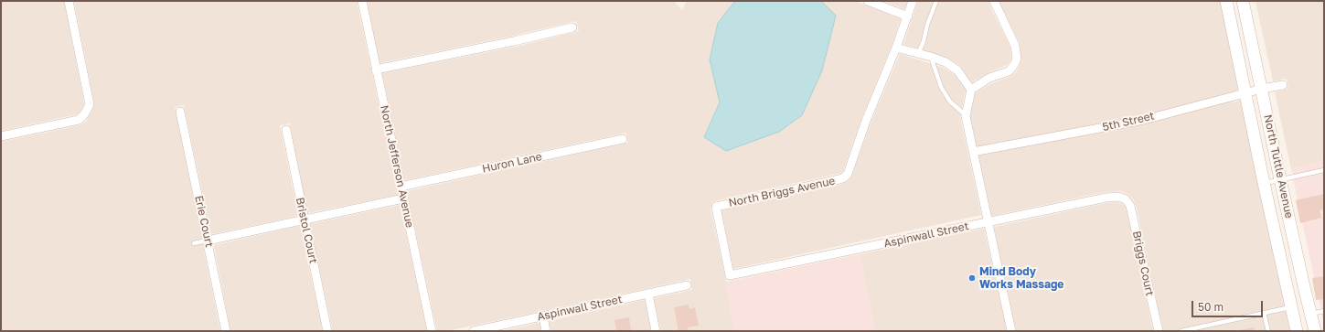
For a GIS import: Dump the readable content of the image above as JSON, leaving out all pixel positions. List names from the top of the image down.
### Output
{
  "streets": {
    "main road": ["North Tuttle Avenue"],
    "street": [
      "5th Street",
      "Huron Lane",
      "North Jefferson Avenue",
      "North Briggs Avenue",
      "Erie Court",
      "Bristol Court",
      "Aspinwall Street",
      "Briggs Court"
    ]
  },
  "crossings": [
    ["5th Street", "North Tuttle Avenue"],
    ["Huron Lane", "North Jefferson Avenue"],
    ["North Briggs Avenue", "Aspinwall Street"],
    ["Aspinwall Street", "Briggs Court"]
  ],
  "places": ["Mind Body Works Massage"],
  "scale_bar": "50 m"
}
